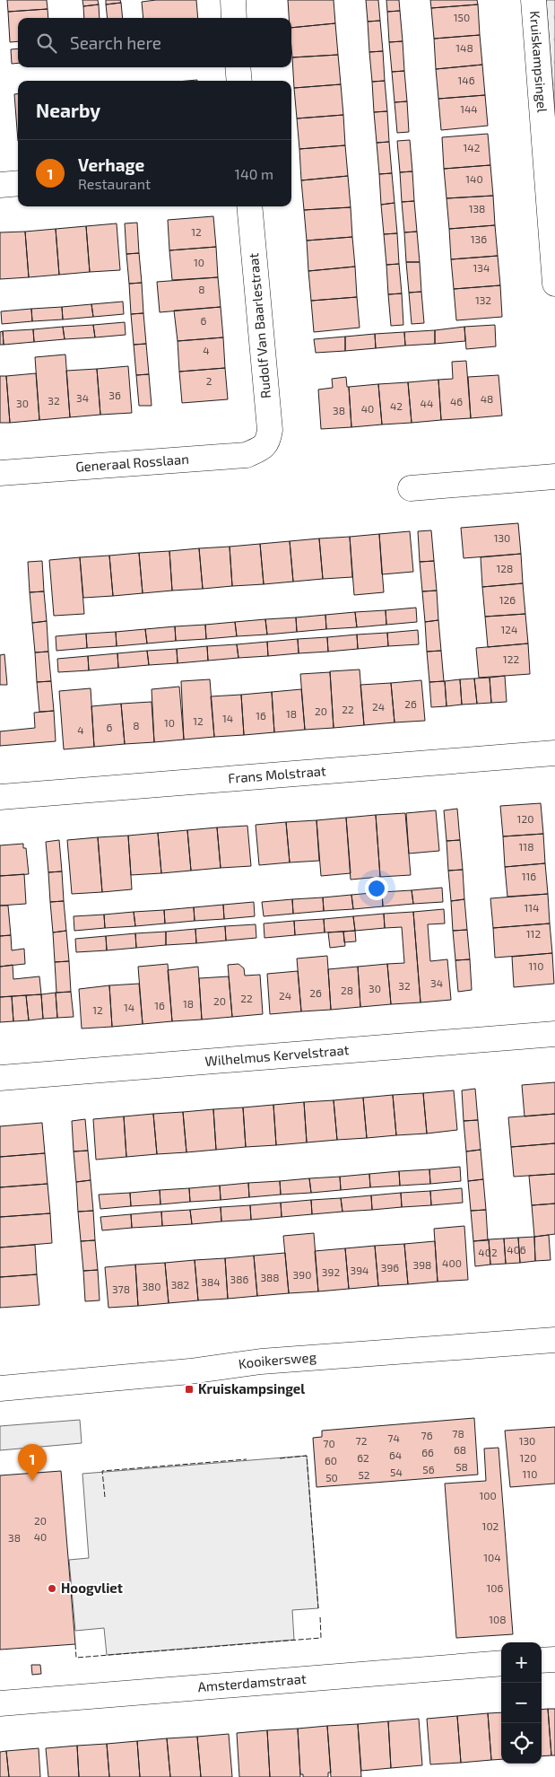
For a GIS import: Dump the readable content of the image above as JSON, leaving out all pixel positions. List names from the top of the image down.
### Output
{
  "streets": {
    "street": [
      "Kruiskampsingel",
      "Rudolf Van Baarlestraat",
      "Generaal Rosslaan",
      "Frans Molstraat",
      "Wilhelmus Kervelstraat",
      "Kooikersweg",
      "Amsterdamstraat"
    ]
  },
  "crossings": [
    ["Rudolf Van Baarlestraat", "Generaal Rosslaan"]
  ],
  "places": {
    "transit": ["Kruiskampsingel"],
    "other": ["Hoogvliet"]
  },
  "house_numbers": [
    "150",
    "148",
    "146",
    "144",
    "142",
    "140",
    "138",
    "12",
    "136",
    "10",
    "134",
    "8",
    "132",
    "6",
    "4",
    "2",
    "36",
    "34",
    "48",
    "32",
    "46",
    "30",
    "44",
    "42",
    "40",
    "38",
    "130",
    "128",
    "126",
    "124",
    "122",
    "26",
    "24",
    "22",
    "20",
    "18",
    "16",
    "14",
    "12",
    "10",
    "8",
    "6",
    "4",
    "120",
    "118",
    "116",
    "114",
    "112",
    "110",
    "34",
    "32",
    "30",
    "28",
    "26",
    "24",
    "22",
    "20",
    "18",
    "16",
    "14",
    "12",
    "406",
    "402",
    "400",
    "398",
    "396",
    "394",
    "392",
    "390",
    "388",
    "386",
    "384",
    "382",
    "380",
    "378",
    "78",
    "76",
    "74",
    "72",
    "130",
    "70",
    "68",
    "66",
    "64",
    "62",
    "120",
    "60",
    "58",
    "56",
    "54",
    "110",
    "52",
    "50",
    "100",
    "20",
    "102",
    "40",
    "38",
    "104",
    "106",
    "108"
  ],
  "page": {
    "search": "Search here",
    "heading": "Nearby",
    "list": [
      {
        "mark": "1",
        "name": "Verhage",
        "note": "Restaurant",
        "value": "140 m"
      }
    ],
    "pins": "1",
    "map_buttons": ["+", "−"]
  }
}
